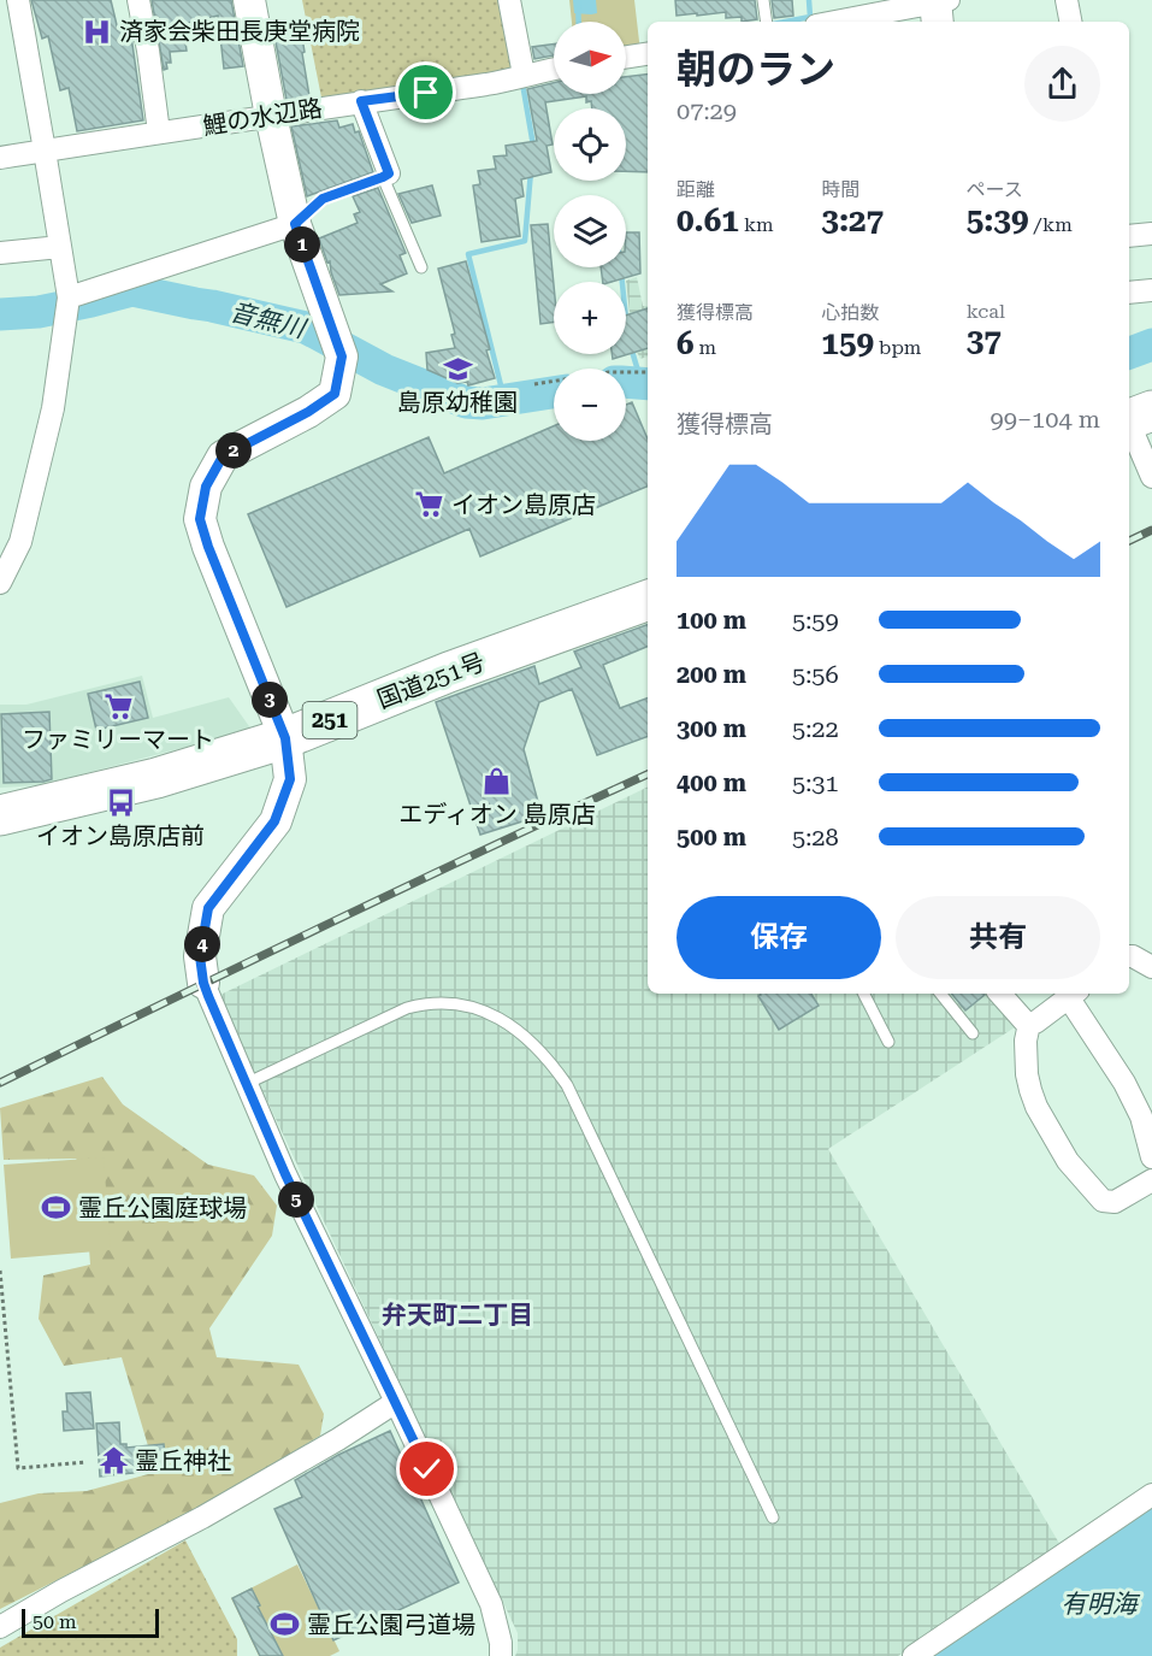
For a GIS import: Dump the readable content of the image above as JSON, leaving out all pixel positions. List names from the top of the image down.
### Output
{
  "streets": {
    "highway": ["国道251号", "251"],
    "street": ["鯉の水辺路"]
  },
  "districts": ["弁天町二丁目"],
  "water": ["音無川", "有明海"],
  "places": {
    "hospital": ["済家会柴田長庚堂病院"],
    "school or university": ["島原幼稚園"],
    "supermarket": ["イオン島原店", "ファミリーマート"],
    "shop": ["エディオン 島原店"],
    "bus stop": ["イオン島原店前"],
    "sports": ["霊丘公園庭球場", "霊丘公園弓道場"],
    "temple": ["霊丘神社"]
  },
  "scale_bar": "50 m",
  "north": "right",
  "page": {
    "map_buttons": ["+", "−"],
    "heading": ["朝のラン", "07:29"],
    "stats": [
      ["距離", "0.61 km"],
      ["時間", "3:27"],
      ["ペース", "5:39 /km"],
      ["獲得標高", "6 m"],
      ["心拍数", "159 bpm"],
      ["kcal", "37"]
    ],
    "pins": [
      "1",
      "2",
      "3",
      "4",
      "5"
    ],
    "chart": ["獲得標高", "99–104 m"],
    "list": [
      {
        "name": "100 m",
        "note": "5:59"
      },
      {
        "name": "200 m",
        "note": "5:56"
      },
      {
        "name": "300 m",
        "note": "5:22"
      },
      {
        "name": "400 m",
        "note": "5:31"
      },
      {
        "name": "500 m",
        "note": "5:28"
      }
    ],
    "buttons": ["保存", "共有"],
    "scale": "50 m"
  }
}
